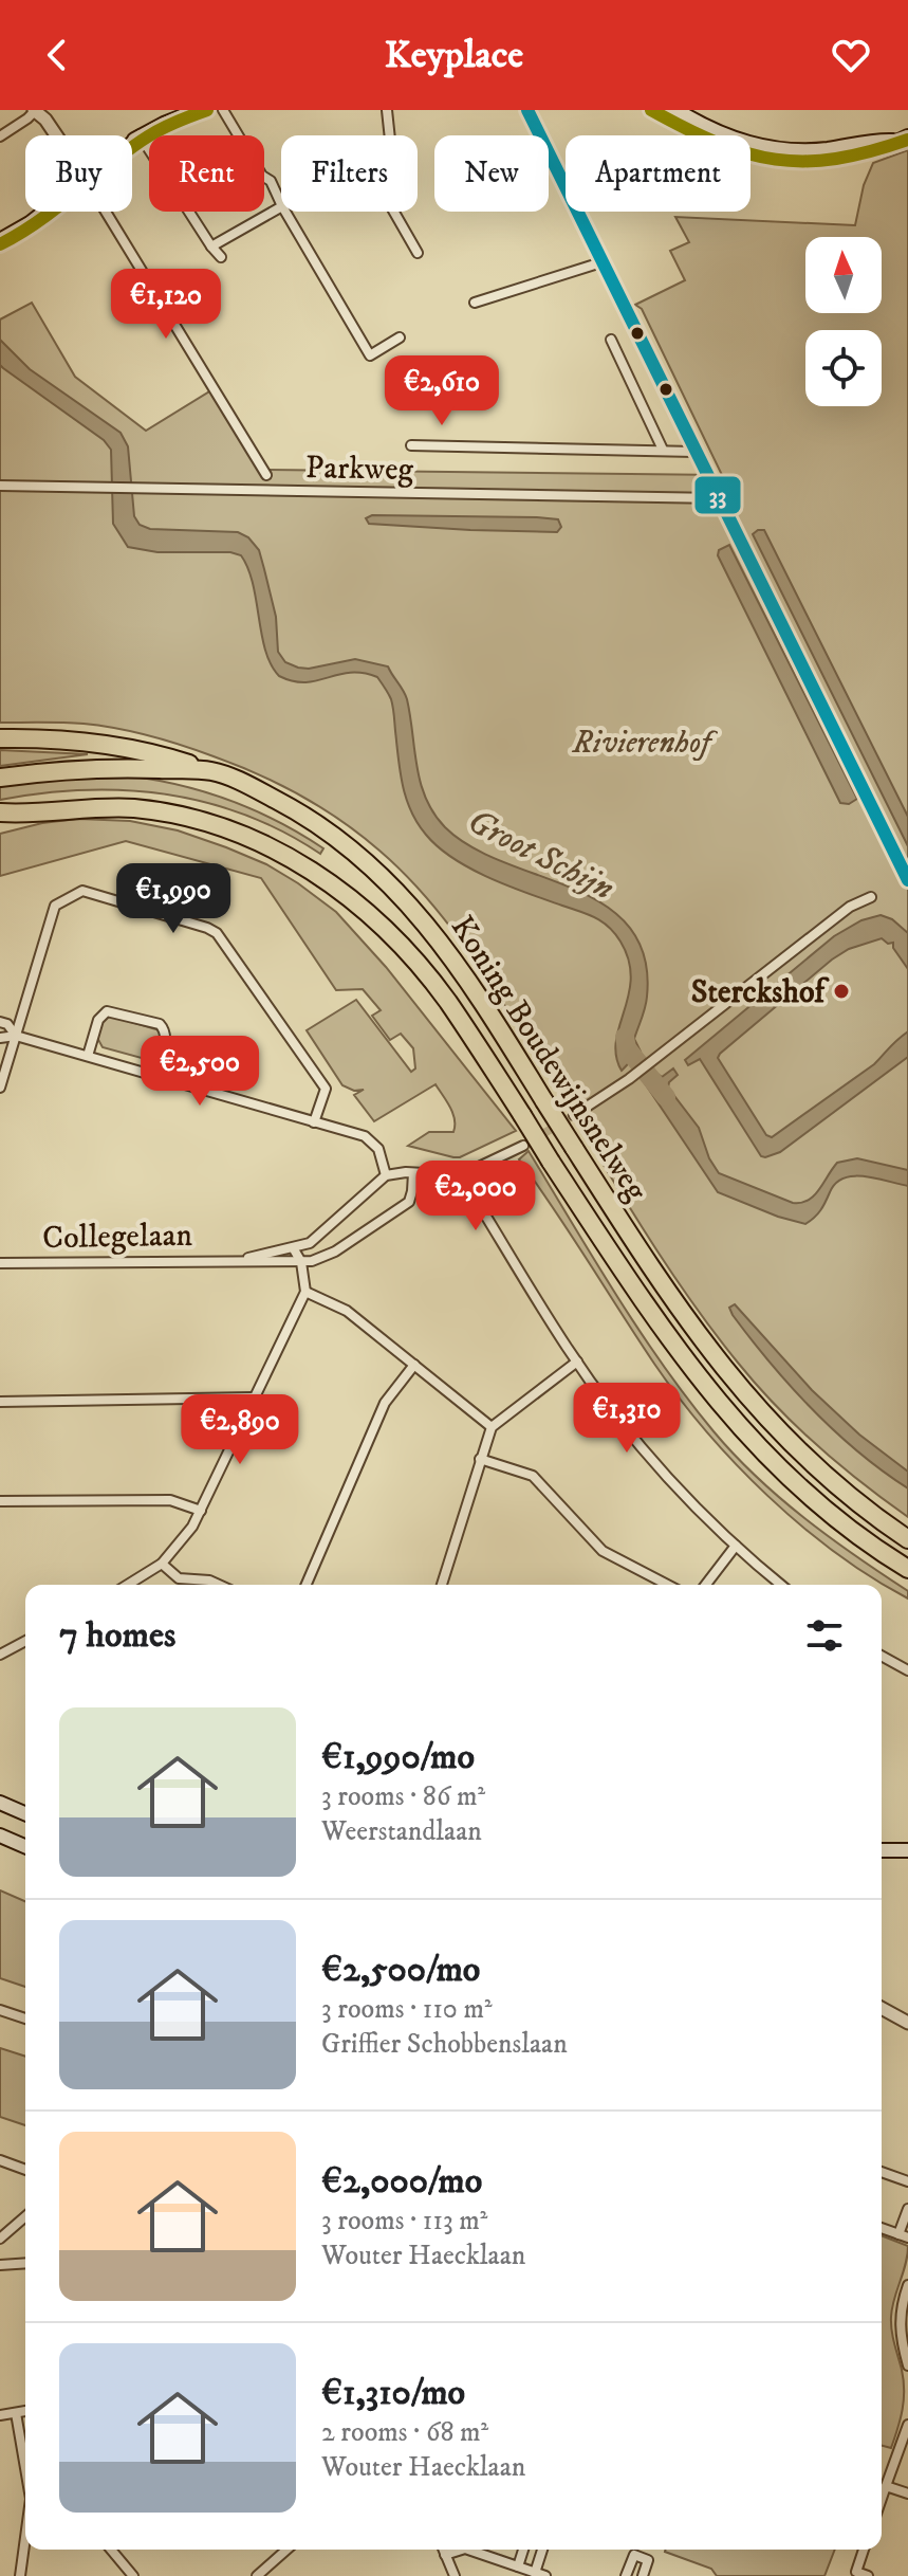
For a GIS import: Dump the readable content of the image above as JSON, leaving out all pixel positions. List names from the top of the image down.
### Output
{
  "streets": {
    "highway": ["Koning Boudewijnsnelweg"],
    "street": ["Parkweg", "Collegelaan"]
  },
  "water": ["Groot Schijn"],
  "parks": ["Rivierenhof"],
  "places": ["Sterckshof"],
  "lines": ["transit line 33"],
  "north": "top",
  "page": {
    "header": "Keyplace",
    "chip": [
      "Buy",
      "Rent",
      "Filters",
      "New",
      "Apartment"
    ],
    "price": [
      "€1,120",
      "€2,610",
      "€1,990",
      "€2,500",
      "€2,000",
      "€1,310",
      "€2,890"
    ],
    "heading": "7 homes",
    "list": [
      {
        "name": "€1,990/mo",
        "note": "3 rooms · 86 m² · Weerstandlaan"
      },
      {
        "name": "€2,500/mo",
        "note": "3 rooms · 110 m² · Griffier Schobbenslaan"
      },
      {
        "name": "€2,000/mo",
        "note": "3 rooms · 113 m² · Wouter Haecklaan"
      },
      {
        "name": "€1,310/mo",
        "note": "2 rooms · 68 m² · Wouter Haecklaan"
      }
    ]
  }
}
